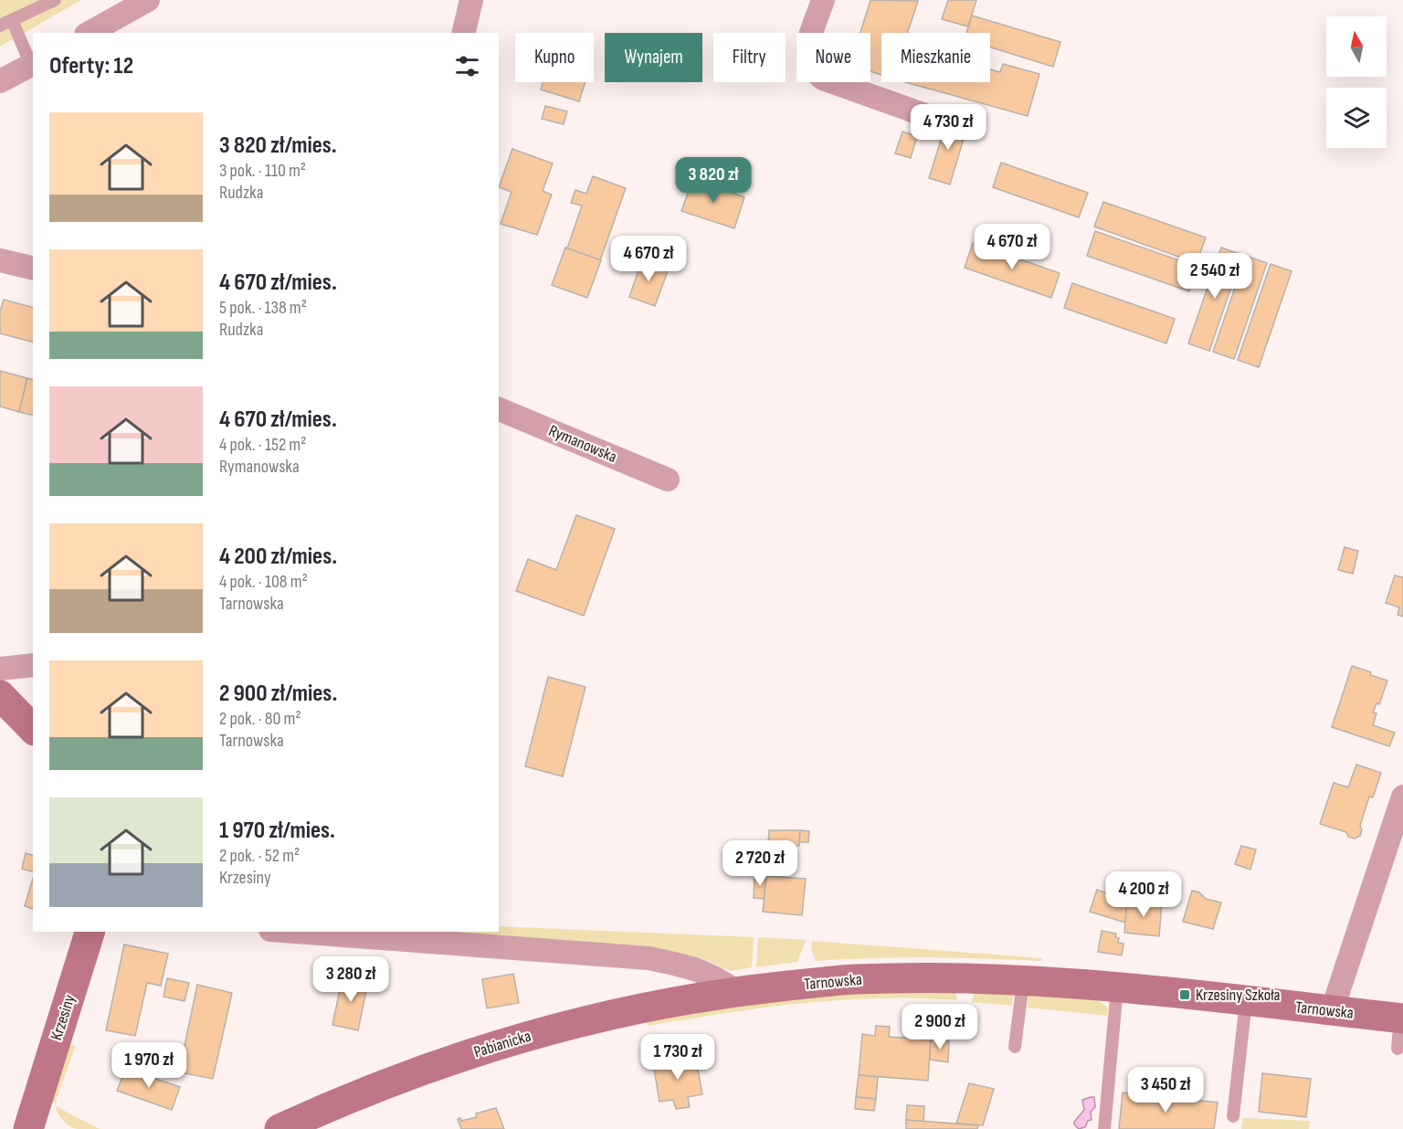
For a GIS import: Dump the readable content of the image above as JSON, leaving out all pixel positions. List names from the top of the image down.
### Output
{
  "streets": {
    "street": [
      "Rymanowska",
      "Tarnowska",
      "Krzesiny",
      "Pabianicka"
    ]
  },
  "crossings": [
    ["Tarnowska", "Pabianicka"]
  ],
  "places": {
    "transit": ["Krzesiny Szkoła"]
  },
  "north": "top",
  "page": {
    "chip": [
      "Kupno",
      "Wynajem",
      "Filtry",
      "Nowe",
      "Mieszkanie"
    ],
    "heading": "Oferty: 12",
    "list": [
      {
        "name": "3 820 zł/mies.",
        "note": "3 pok. · 110 m² · Rudzka"
      },
      {
        "name": "4 670 zł/mies.",
        "note": "5 pok. · 138 m² · Rudzka"
      },
      {
        "name": "4 670 zł/mies.",
        "note": "4 pok. · 152 m² · Rymanowska"
      },
      {
        "name": "4 200 zł/mies.",
        "note": "4 pok. · 108 m² · Tarnowska"
      },
      {
        "name": "2 900 zł/mies.",
        "note": "2 pok. · 80 m² · Tarnowska"
      },
      {
        "name": "1 970 zł/mies.",
        "note": "2 pok. · 52 m² · Krzesiny"
      }
    ],
    "price": [
      "4 730 zł",
      "3 820 zł",
      "4 670 zł",
      "4 670 zł",
      "2 540 zł",
      "2 720 zł",
      "4 200 zł",
      "3 280 zł",
      "2 900 zł",
      "1 730 zł",
      "1 970 zł",
      "3 450 zł"
    ]
  }
}
